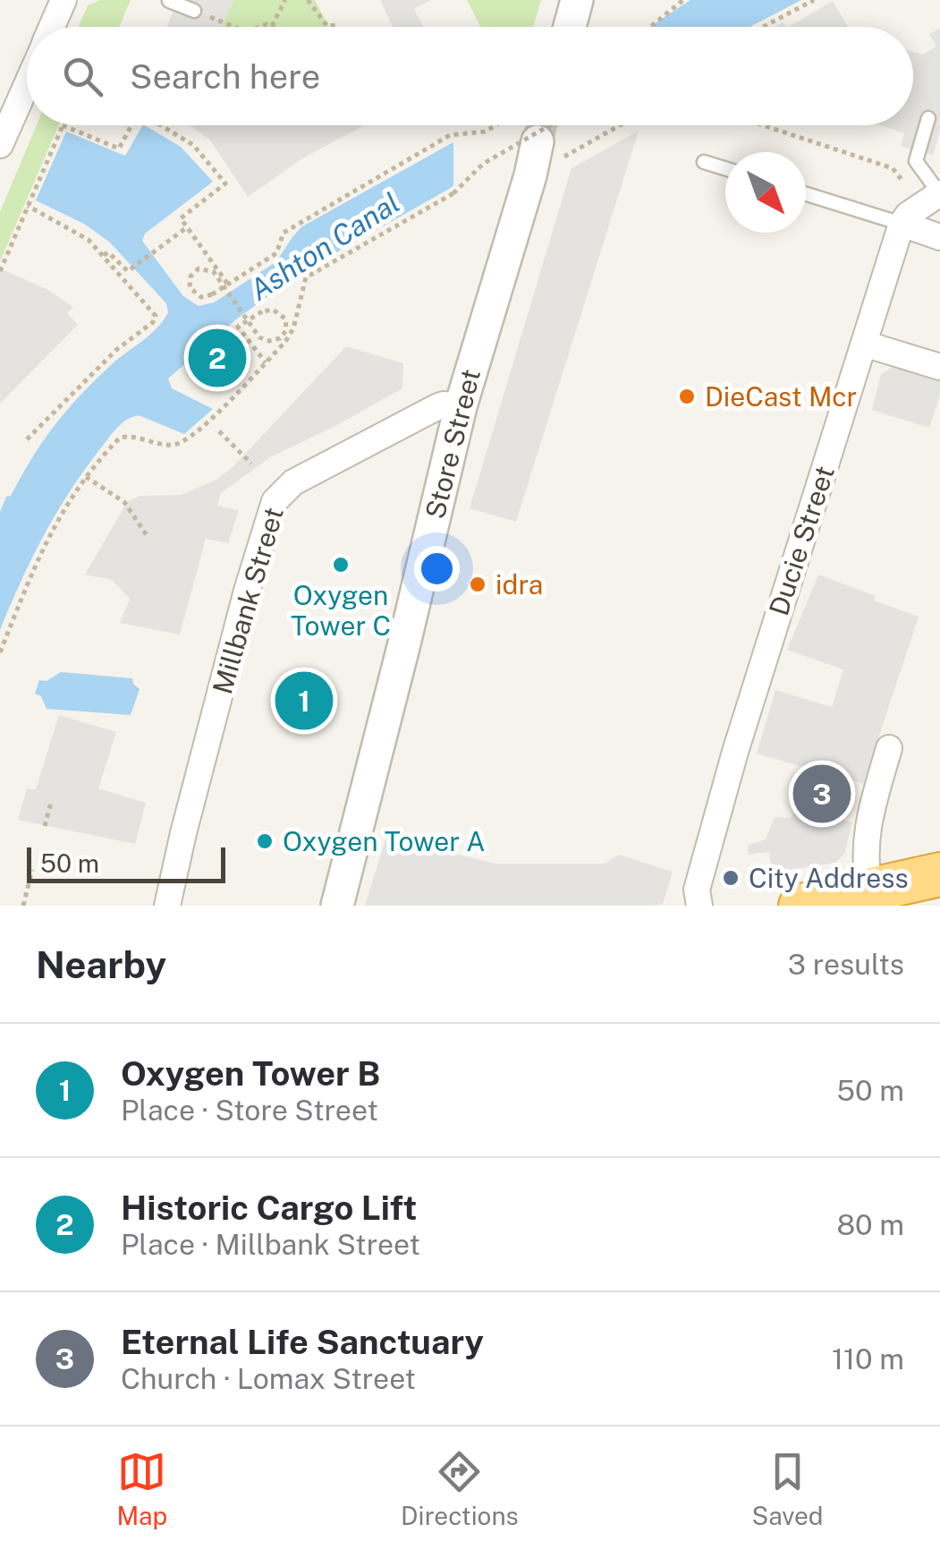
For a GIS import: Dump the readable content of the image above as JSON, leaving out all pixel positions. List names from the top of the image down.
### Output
{
  "streets": {
    "street": ["Store Street", "Ducie Street", "Millbank Street"]
  },
  "crossings": [
    ["Store Street", "Millbank Street"]
  ],
  "water": ["Ashton Canal"],
  "places": [
    "DieCast Mcr",
    "Oxygen Tower C",
    "idra",
    "Oxygen Tower A",
    "City Address"
  ],
  "scale_bar": "50 m",
  "north": "bottom right",
  "page": {
    "search": "Search here",
    "pins": ["2", "1", "3"],
    "scale": "50 m",
    "heading": ["Nearby", "3 results"],
    "list": [
      {
        "mark": "1",
        "name": "Oxygen Tower B",
        "note": "Place · Store Street",
        "value": "50 m"
      },
      {
        "mark": "2",
        "name": "Historic Cargo Lift",
        "note": "Place · Millbank Street",
        "value": "80 m"
      },
      {
        "mark": "3",
        "name": "Eternal Life Sanctuary",
        "note": "Church · Lomax Street",
        "value": "110 m"
      }
    ],
    "nav": ["Map", "Directions", "Saved"]
  }
}
